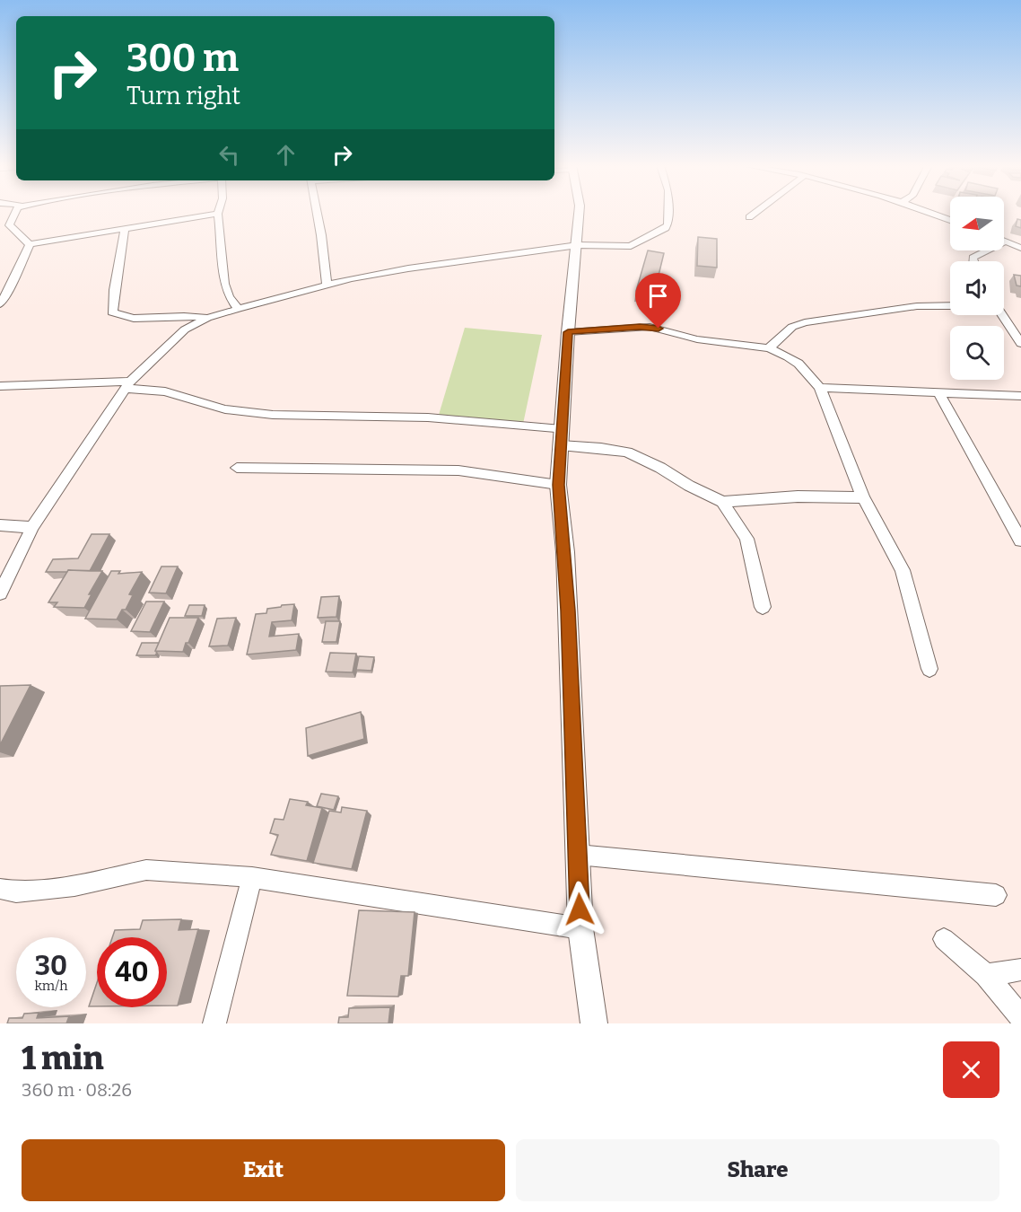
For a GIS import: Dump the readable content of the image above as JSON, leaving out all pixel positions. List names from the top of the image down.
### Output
{
  "north": "left",
  "page": {
    "turn": ["300 m", "Turn right"],
    "speed": "30 km/h",
    "limit": "40",
    "heading": ["1 min", "360 m · 08:26"],
    "buttons": ["Exit", "Share"]
  }
}
